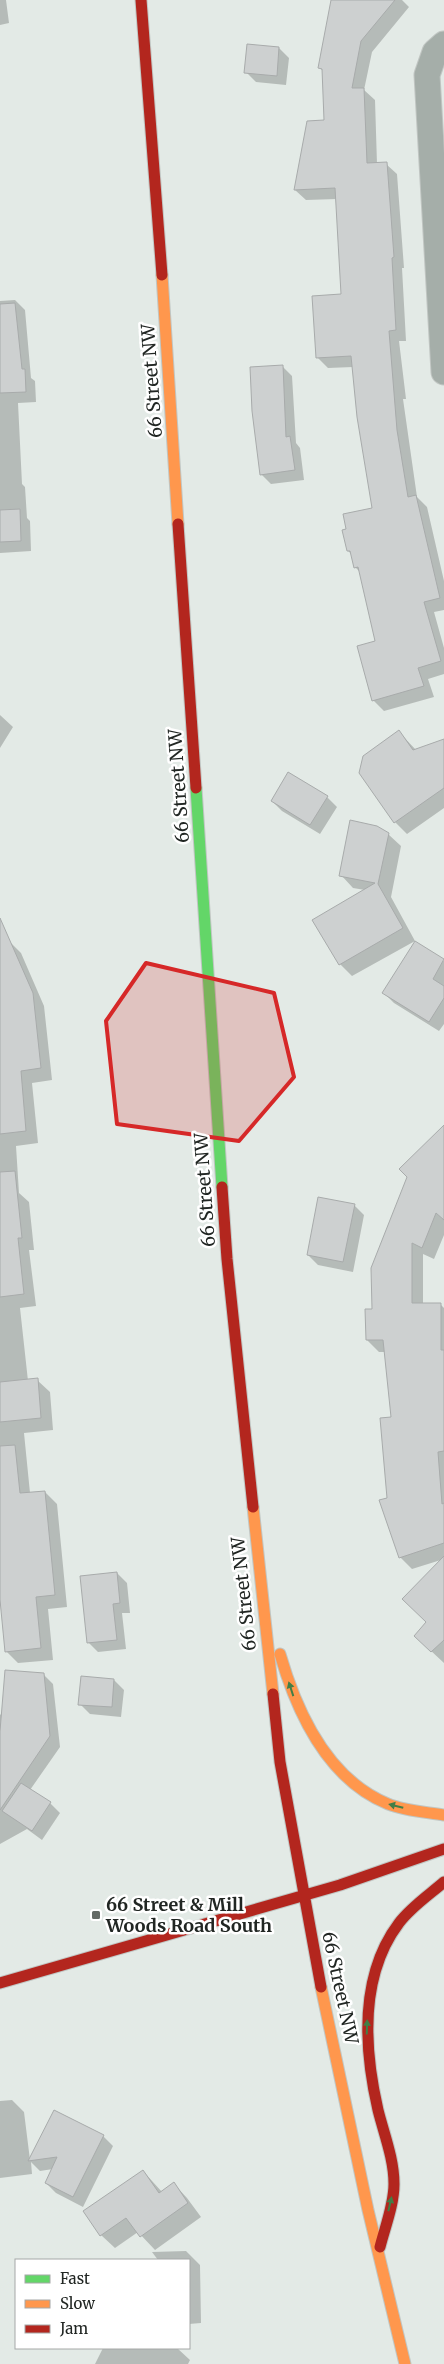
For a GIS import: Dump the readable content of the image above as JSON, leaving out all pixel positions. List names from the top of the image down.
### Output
{
  "streets": {
    "main road": ["66 Street NW"]
  },
  "places": {
    "transit": ["66 Street & Mill Woods Road South"]
  },
  "legend": ["Fast", "Slow", "Jam"]
}
